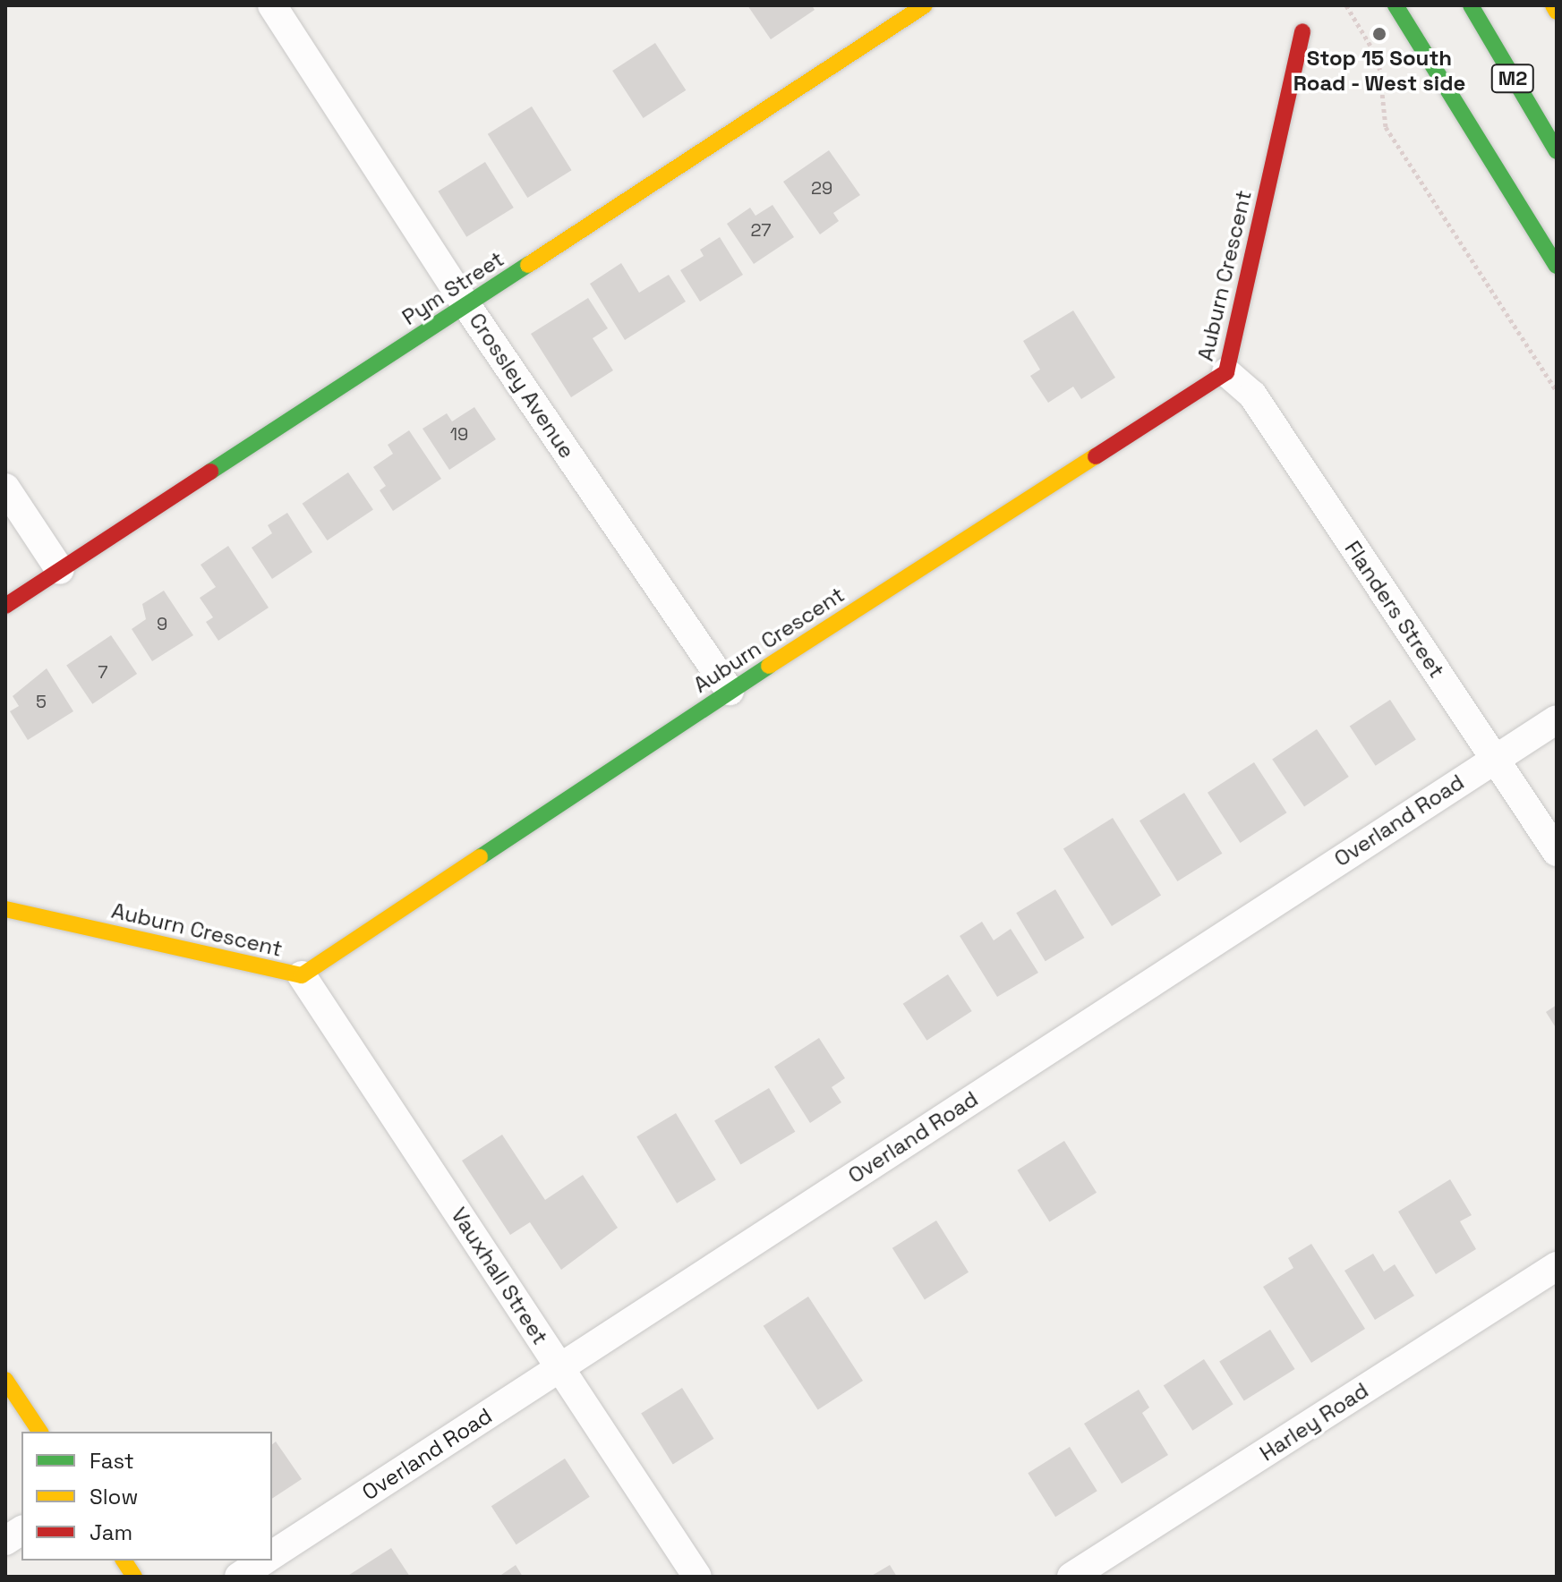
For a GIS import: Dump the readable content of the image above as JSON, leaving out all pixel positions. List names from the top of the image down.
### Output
{
  "streets": {
    "main road": ["M2", "Auburn Crescent", "Pym Street"],
    "street": [
      "Crossley Avenue",
      "Flanders Street",
      "Overland Road",
      "Vauxhall Street",
      "Harley Road"
    ]
  },
  "crossings": [
    ["Auburn Crescent", "Crossley Avenue"],
    ["Auburn Crescent", "Flanders Street"],
    ["Auburn Crescent", "Vauxhall Street"],
    ["Pym Street", "Crossley Avenue"],
    ["Flanders Street", "Overland Road"],
    ["Overland Road", "Vauxhall Street"]
  ],
  "places": ["Stop 15 South Road - West side"],
  "house_numbers": [
    "29",
    "27",
    "19",
    "9",
    "7",
    "5"
  ],
  "legend": ["Fast", "Slow", "Jam"]
}
